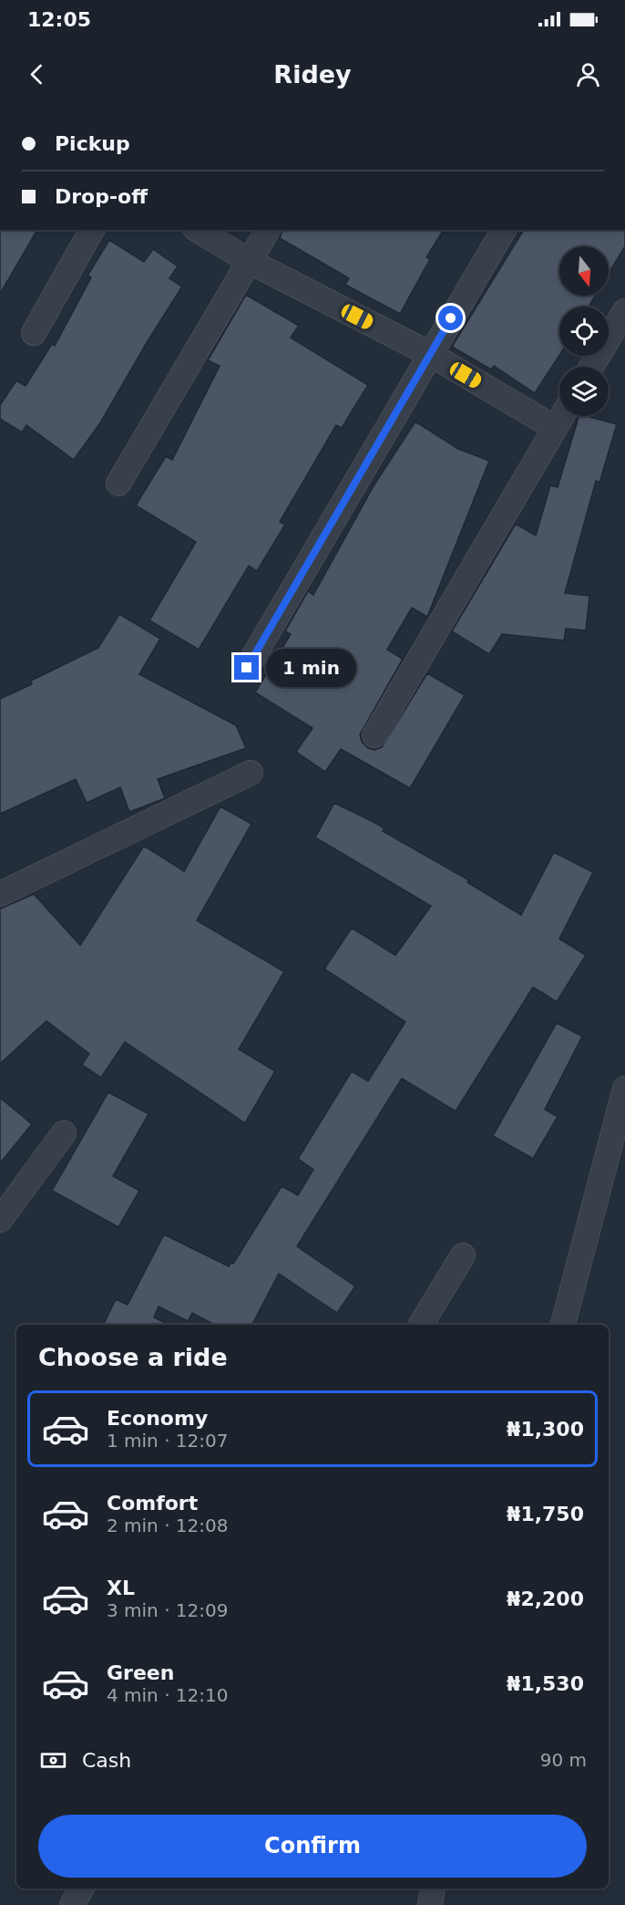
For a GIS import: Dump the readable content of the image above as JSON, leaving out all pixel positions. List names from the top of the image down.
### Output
{
  "north": "bottom",
  "page": {
    "status": "12:05",
    "header": "Ridey",
    "banner": ["Pickup", "Drop-off"],
    "bubble": "1 min",
    "heading": "Choose a ride",
    "list": [
      {
        "name": "Economy",
        "note": "1 min · 12:07",
        "value": "₦1,300"
      },
      {
        "name": "Comfort",
        "note": "2 min · 12:08",
        "value": "₦1,750"
      },
      {
        "name": "XL",
        "note": "3 min · 12:09",
        "value": "₦2,200"
      },
      {
        "name": "Green",
        "note": "4 min · 12:10",
        "value": "₦1,530"
      }
    ],
    "pay": ["Cash", "90 m"],
    "buttons": "Confirm"
  }
}
